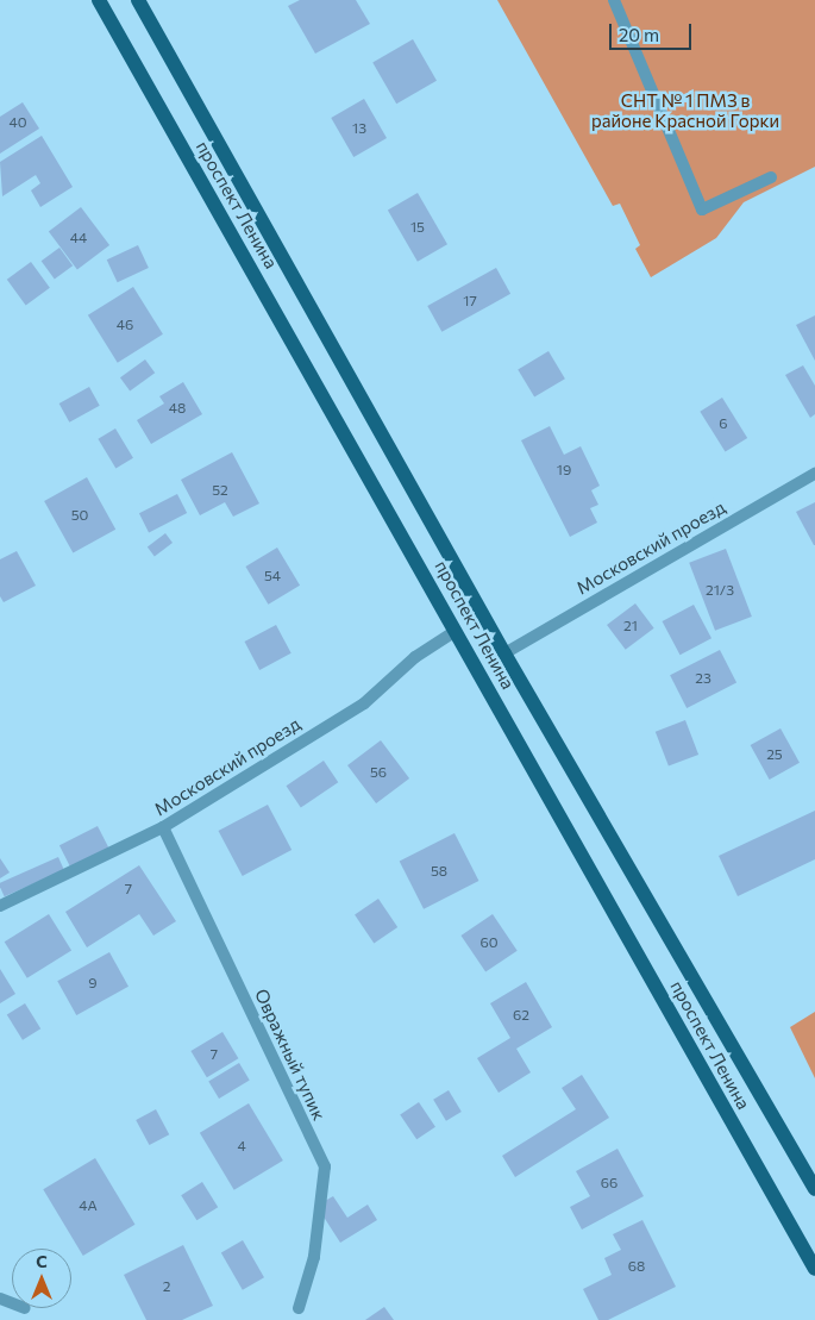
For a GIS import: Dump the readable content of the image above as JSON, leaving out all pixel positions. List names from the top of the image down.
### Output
{
  "streets": {
    "main road": ["проспект Ленина"],
    "street": ["Московский проезд", "Овражный тупик"]
  },
  "crossings": [
    ["проспект Ленина", "Московский проезд"],
    ["Московский проезд", "Овражный тупик"]
  ],
  "parks": ["СНТ № 1 ПМЗ в районе Красной Горки"],
  "house_numbers": [
    "40",
    "13",
    "15",
    "44",
    "17",
    "46",
    "48",
    "6",
    "19",
    "52",
    "50",
    "54",
    "21/3",
    "21",
    "23",
    "25",
    "56",
    "58",
    "7",
    "60",
    "9",
    "62",
    "7",
    "4",
    "66",
    "4А",
    "68",
    "2"
  ],
  "scale_bar": "20 m",
  "north": "top"
}
